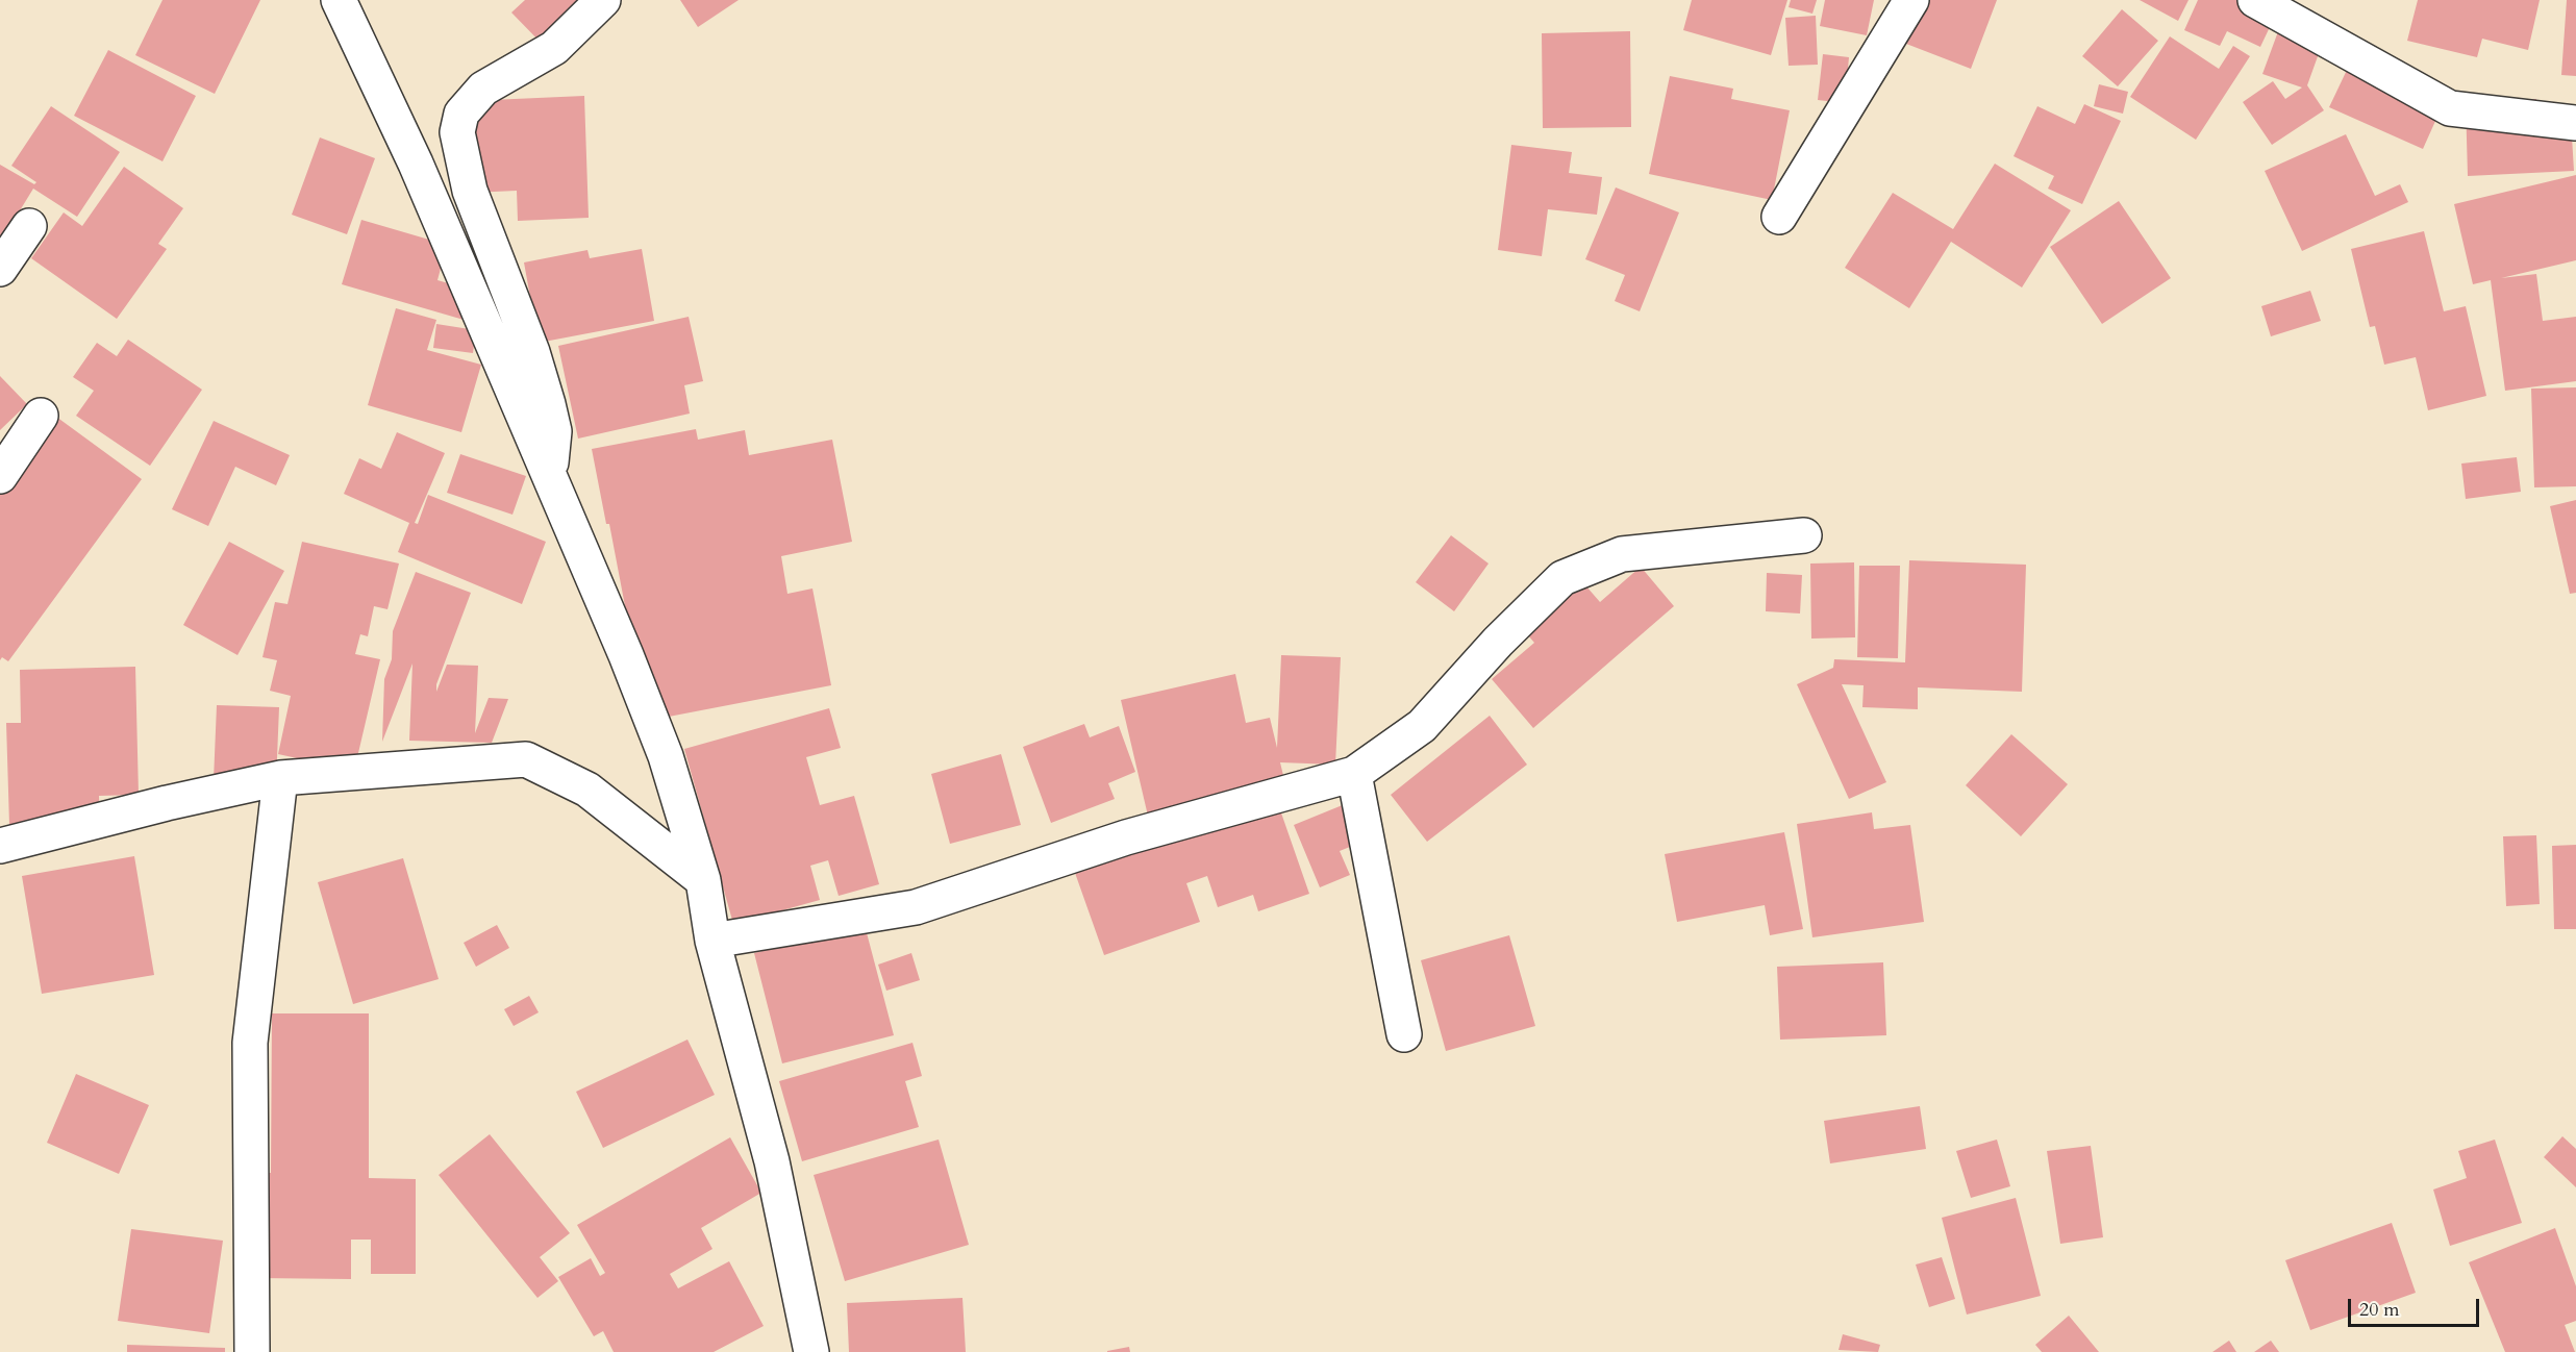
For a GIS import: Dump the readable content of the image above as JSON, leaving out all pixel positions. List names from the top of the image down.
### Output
{
  "scale_bar": "20 m"
}
